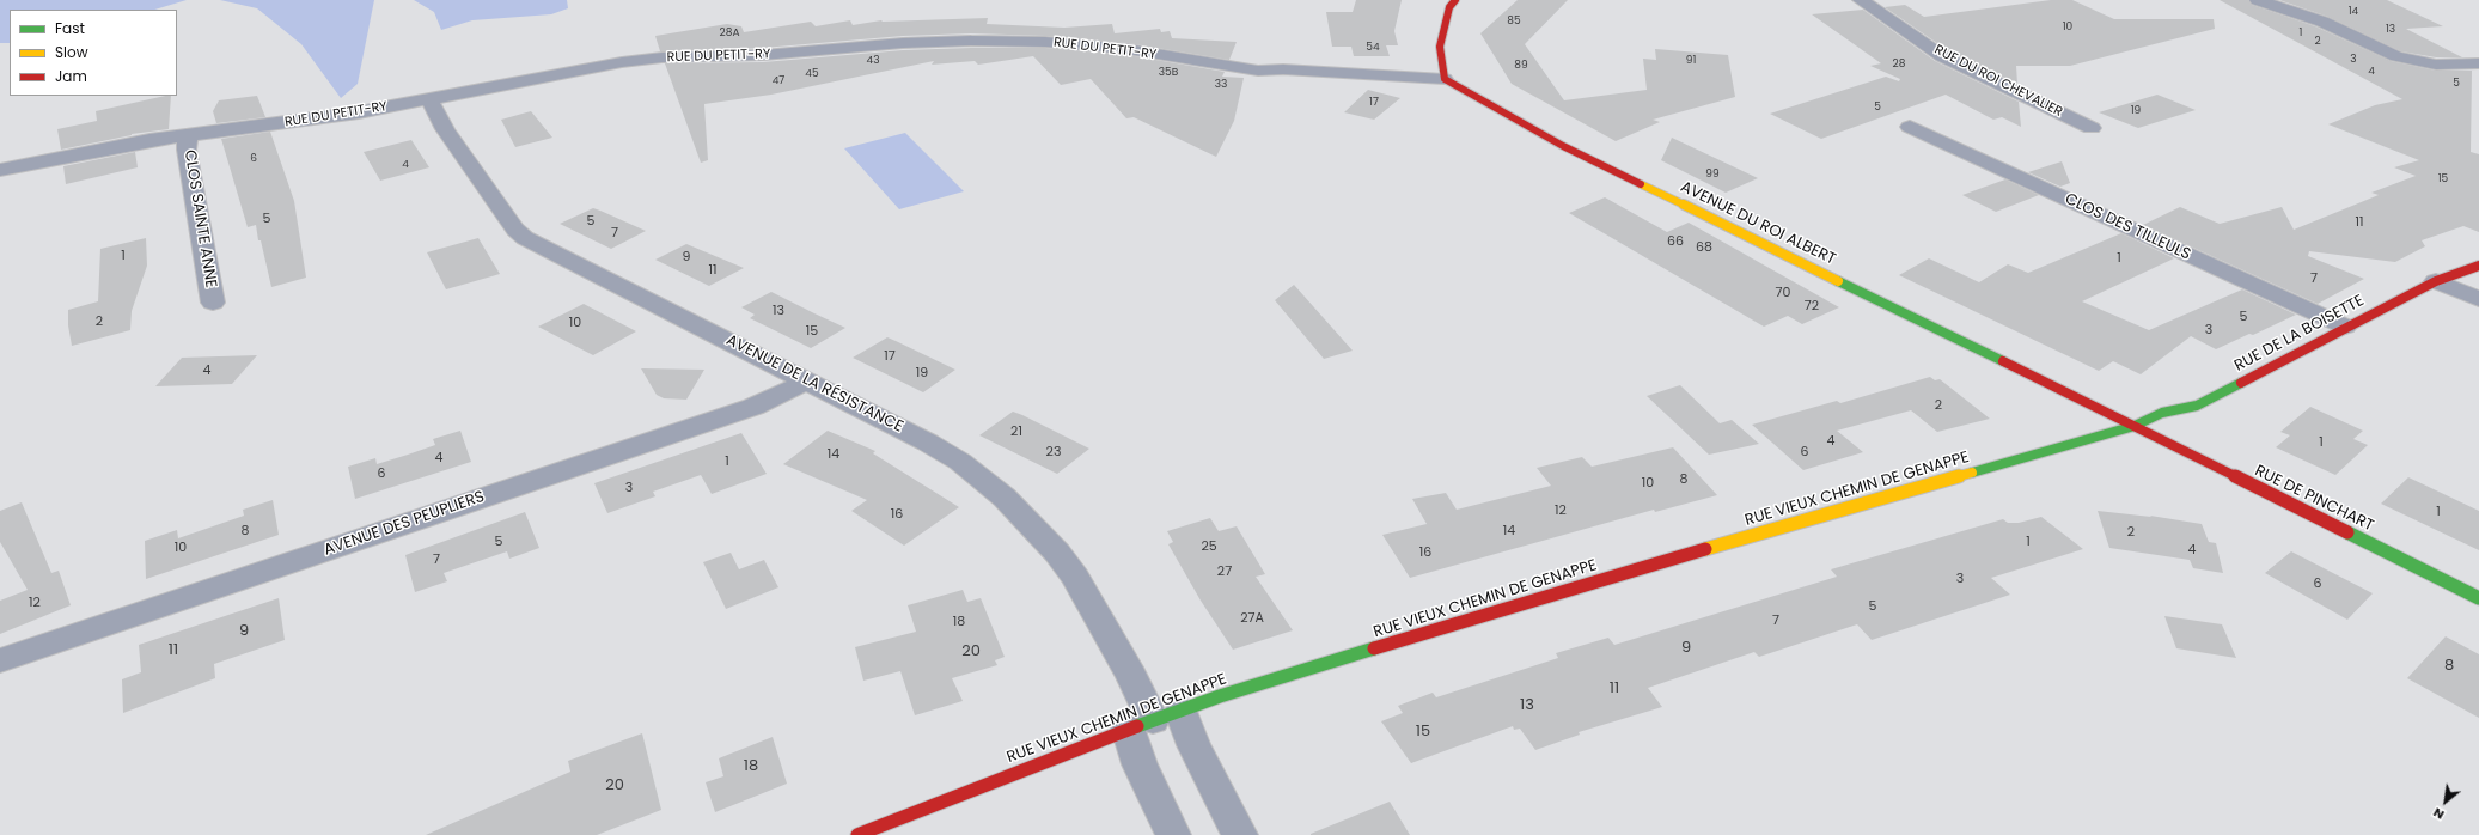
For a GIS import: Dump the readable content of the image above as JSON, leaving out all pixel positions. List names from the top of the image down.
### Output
{
  "streets": {
    "street": [
      "RUE DU PETIT-RY",
      "RUE DU ROI CHEVALIER",
      "CLOS SAINTE ANNE",
      "AVENUE DU ROI ALBERT",
      "CLOS DES TILLEULS",
      "RUE DE LA BOISETTE",
      "AVENUE DE LA RÉSISTANCE",
      "RUE VIEUX CHEMIN DE GENAPPE",
      "RUE DE PINCHART",
      "AVENUE DES PEUPLIERS"
    ]
  },
  "crossings": [
    ["RUE DU PETIT-RY", "CLOS SAINTE ANNE"],
    ["RUE DU PETIT-RY", "AVENUE DU ROI ALBERT"],
    ["RUE DU PETIT-RY", "AVENUE DE LA RÉSISTANCE"],
    ["AVENUE DU ROI ALBERT", "RUE DE LA BOISETTE"],
    ["AVENUE DU ROI ALBERT", "RUE VIEUX CHEMIN DE GENAPPE"],
    ["AVENUE DU ROI ALBERT", "RUE DE PINCHART"],
    ["CLOS DES TILLEULS", "RUE DE LA BOISETTE"],
    ["RUE DE LA BOISETTE", "RUE VIEUX CHEMIN DE GENAPPE"],
    ["RUE DE LA BOISETTE", "RUE DE PINCHART"],
    ["AVENUE DE LA RÉSISTANCE", "RUE VIEUX CHEMIN DE GENAPPE"],
    ["AVENUE DE LA RÉSISTANCE", "AVENUE DES PEUPLIERS"],
    ["RUE VIEUX CHEMIN DE GENAPPE", "RUE DE PINCHART"]
  ],
  "house_numbers": [
    "14",
    "85",
    "10",
    "13",
    "28A",
    "1",
    "2",
    "54",
    "3",
    "43",
    "91",
    "28",
    "89",
    "4",
    "35B",
    "45",
    "47",
    "5",
    "33",
    "17",
    "5",
    "19",
    "6",
    "4",
    "99",
    "15",
    "5",
    "5",
    "11",
    "7",
    "66",
    "68",
    "1",
    "9",
    "1",
    "11",
    "7",
    "70",
    "72",
    "13",
    "5",
    "2",
    "10",
    "3",
    "15",
    "17",
    "4",
    "19",
    "2",
    "21",
    "4",
    "1",
    "23",
    "6",
    "14",
    "4",
    "1",
    "6",
    "8",
    "10",
    "3",
    "12",
    "1",
    "16",
    "8",
    "14",
    "2",
    "5",
    "1",
    "25",
    "10",
    "4",
    "16",
    "7",
    "27",
    "3",
    "6",
    "12",
    "5",
    "27A",
    "7",
    "18",
    "9",
    "9",
    "11",
    "20",
    "8",
    "11",
    "13",
    "15",
    "18",
    "20"
  ],
  "legend": ["Fast", "Slow", "Jam"],
  "north": "bottom left"
}
